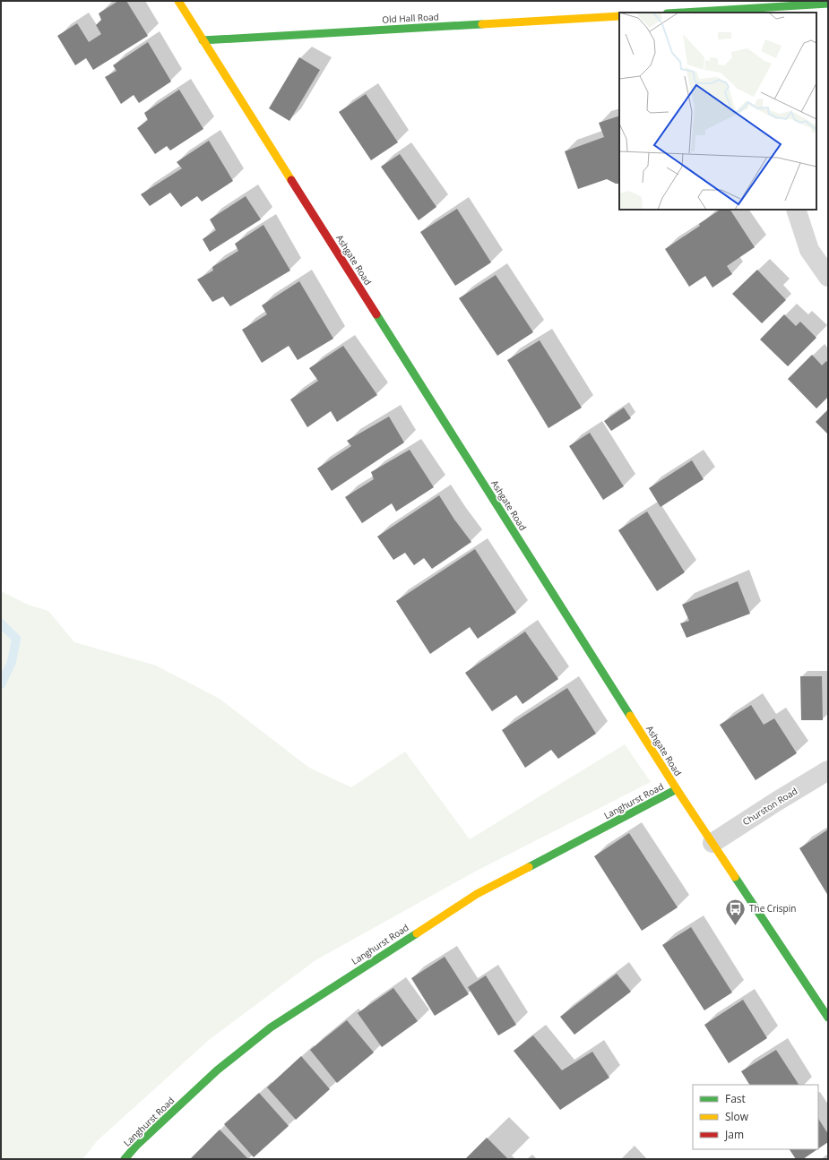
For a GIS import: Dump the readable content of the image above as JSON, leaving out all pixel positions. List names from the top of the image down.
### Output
{
  "streets": {
    "street": [
      "Old Hall Road",
      "Ashgate Road",
      "Langhurst Road",
      "Churston Road"
    ]
  },
  "crossings": [
    ["Old Hall Road", "Ashgate Road"],
    ["Ashgate Road", "Langhurst Road"],
    ["Ashgate Road", "Churston Road"]
  ],
  "places": {
    "bus stop": ["The Crispin"]
  },
  "legend": ["Fast", "Slow", "Jam"]
}
